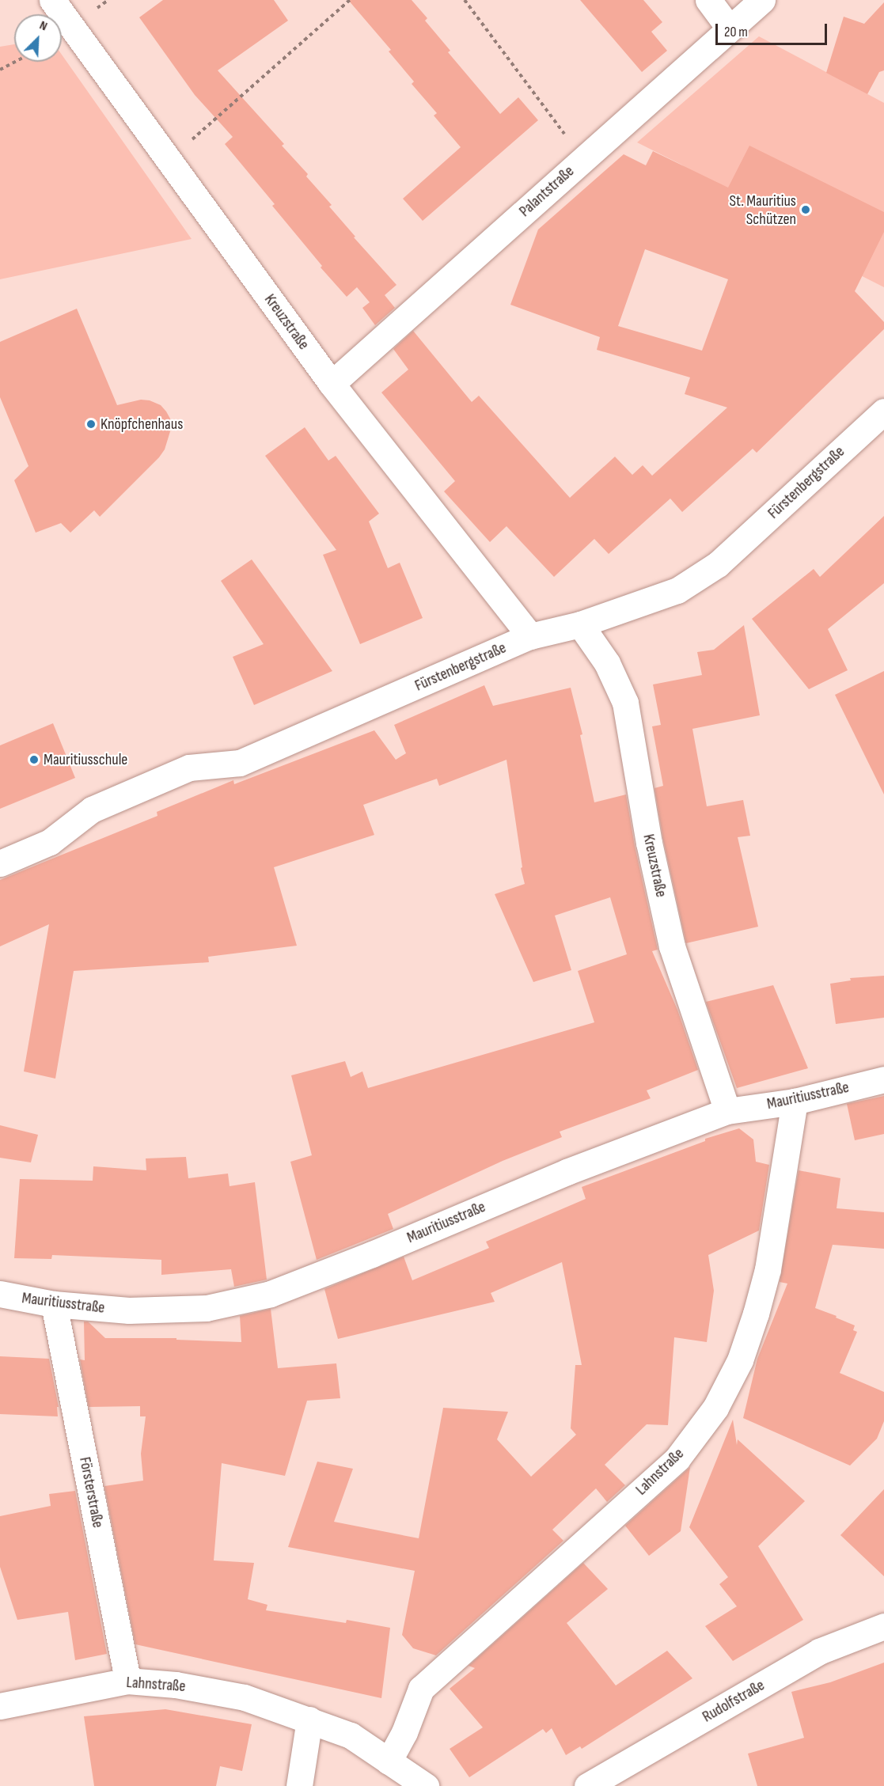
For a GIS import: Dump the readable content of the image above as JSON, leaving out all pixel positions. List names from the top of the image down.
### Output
{
  "streets": {
    "street": [
      "Palantstraße",
      "Kreuzstraße",
      "Fürstenbergstraße",
      "Mauritiusstraße",
      "Lahnstraße",
      "Försterstraße",
      "Rudolfstraße"
    ]
  },
  "crossings": [
    ["Palantstraße", "Kreuzstraße"],
    ["Kreuzstraße", "Fürstenbergstraße"],
    ["Kreuzstraße", "Mauritiusstraße"],
    ["Mauritiusstraße", "Lahnstraße"],
    ["Mauritiusstraße", "Försterstraße"],
    ["Lahnstraße", "Försterstraße"]
  ],
  "places": ["St. Mauritius Schützen", "Knöpfchenhaus", "Mauritiusschule"],
  "scale_bar": "20 m",
  "north": "top right"
}
